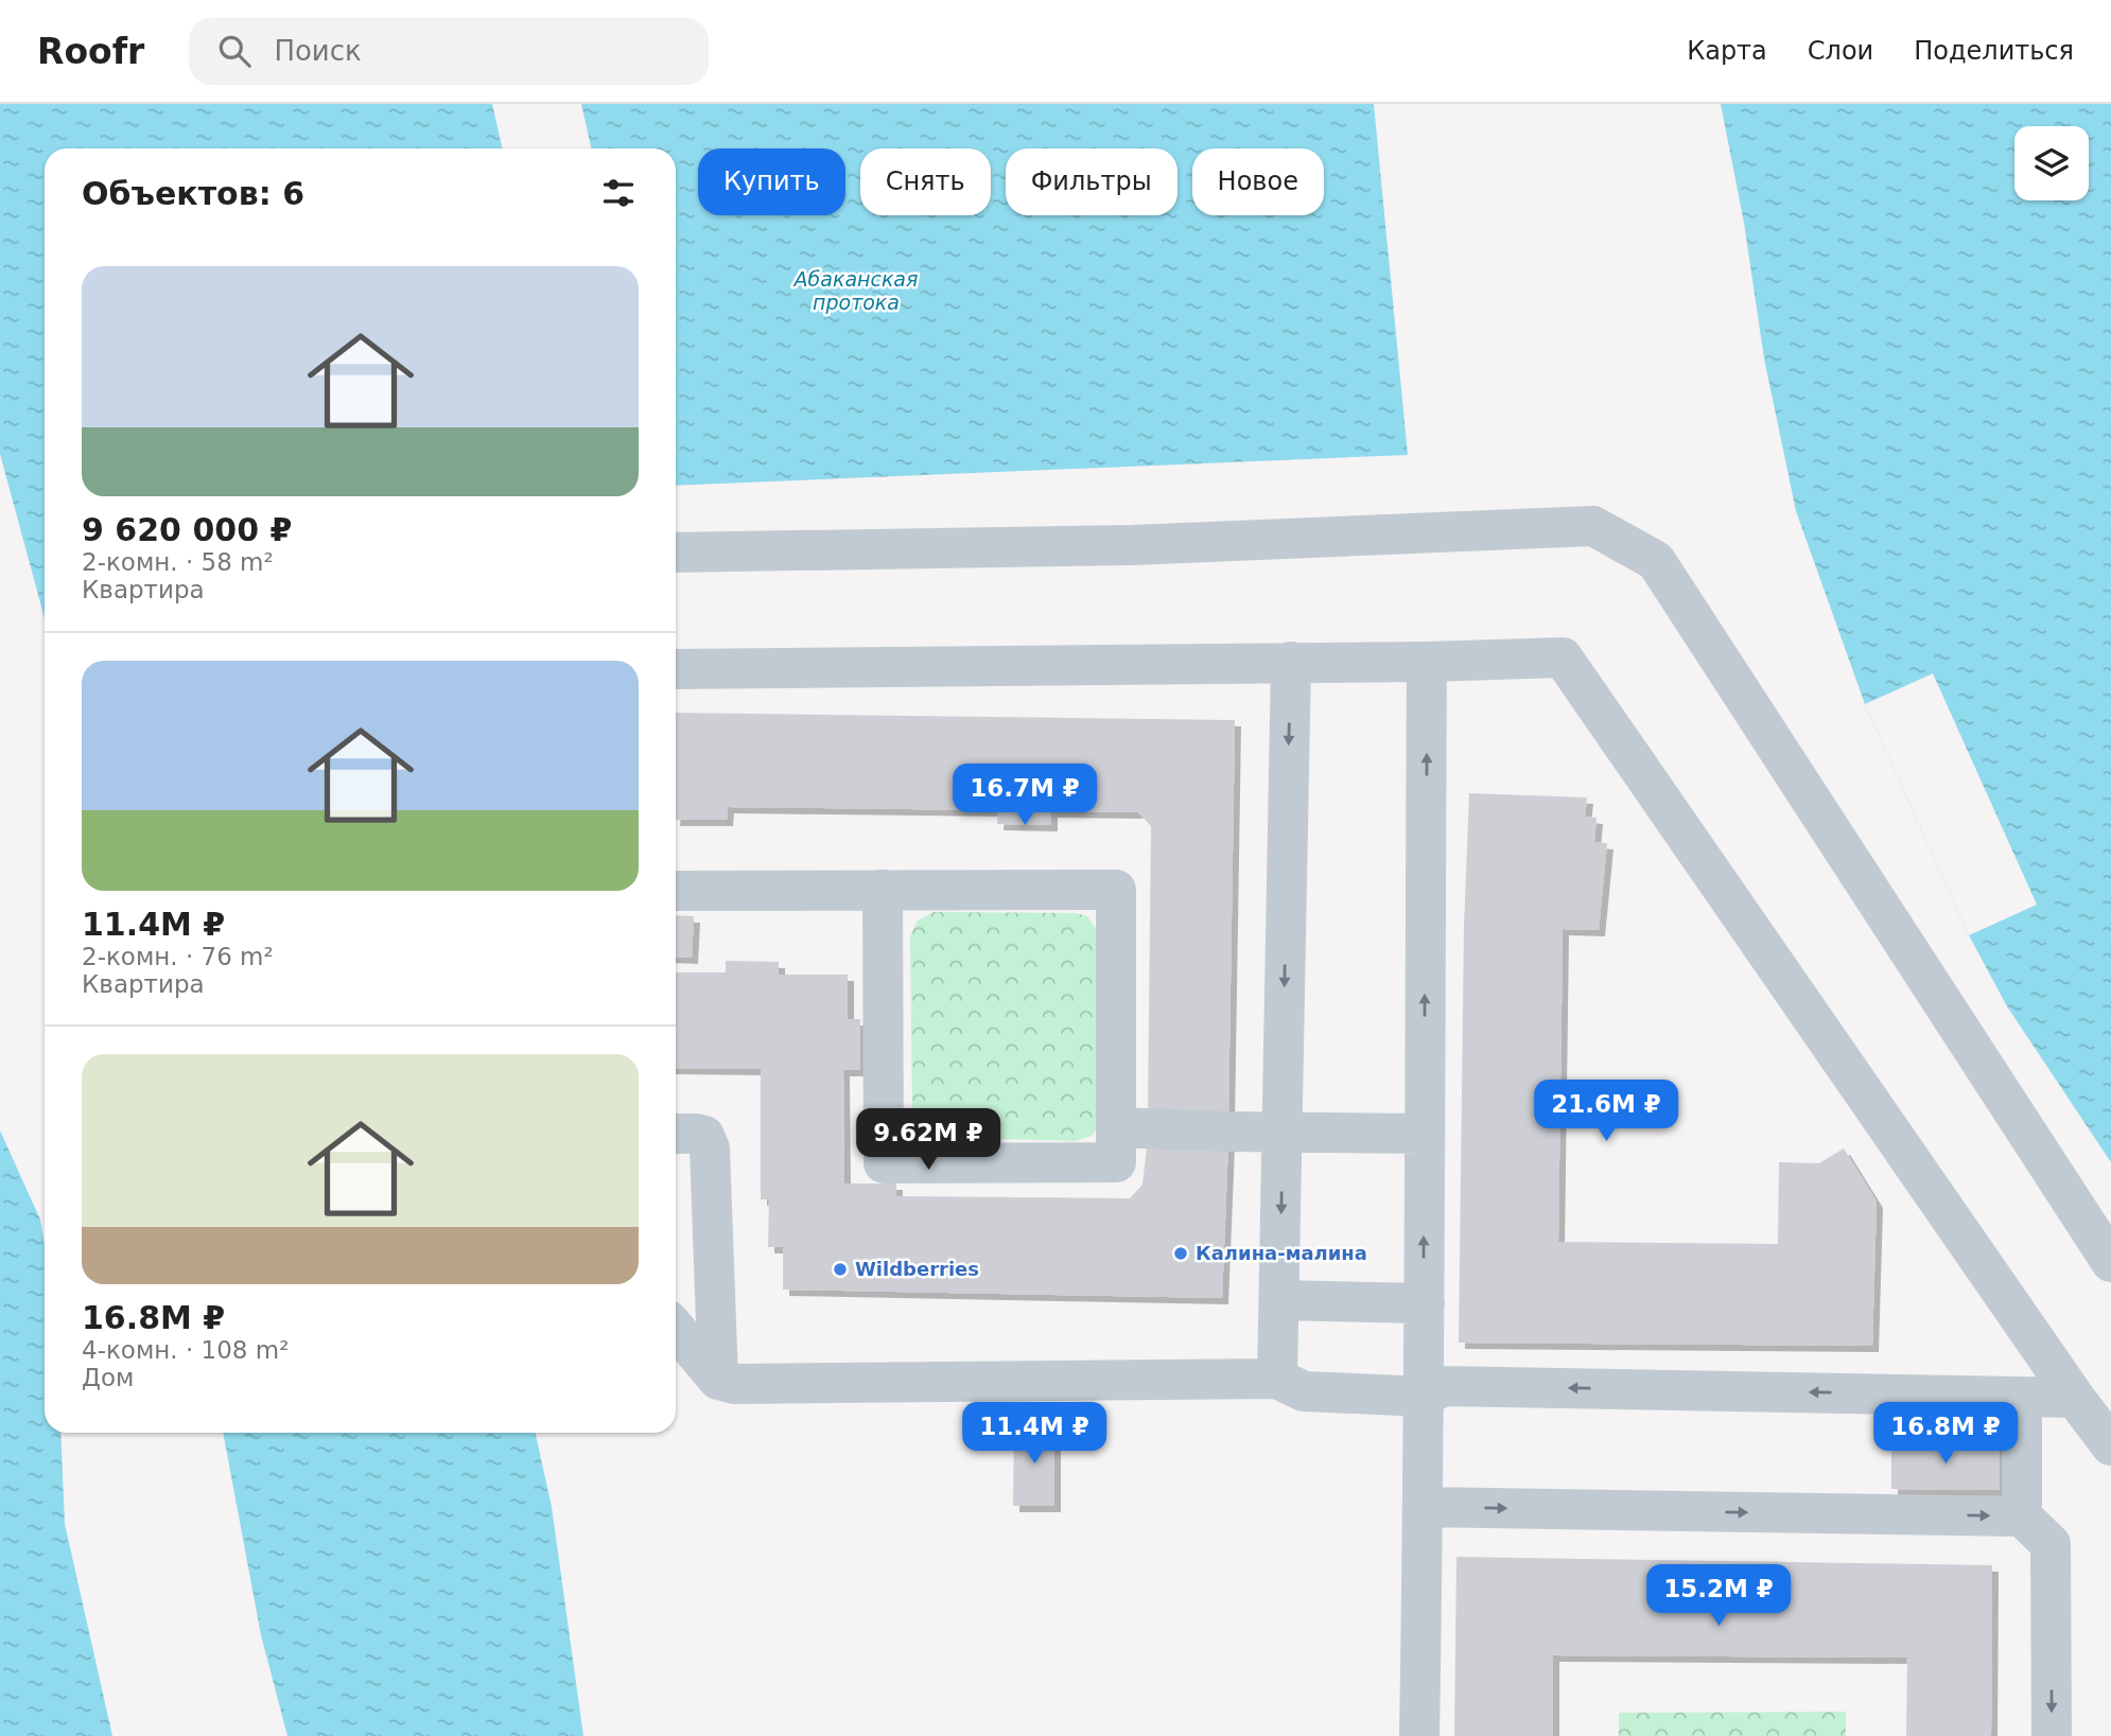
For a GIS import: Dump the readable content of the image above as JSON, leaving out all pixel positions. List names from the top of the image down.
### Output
{
  "water": ["Абаканская протока"],
  "places": ["Калина-малина", "Wildberries"],
  "page": {
    "header": "Roofr",
    "search": "Поиск",
    "nav": ["Карта", "Слои", "Поделиться"],
    "chip": [
      "Купить",
      "Снять",
      "Фильтры",
      "Новое"
    ],
    "heading": "Объектов: 6",
    "list": [
      {
        "name": "9 620 000 ₽",
        "note": "2-комн. · 58 m² · Квартира"
      },
      {
        "name": "11.4M ₽",
        "note": "2-комн. · 76 m² · Квартира"
      },
      {
        "name": "16.8M ₽",
        "note": "4-комн. · 108 m² · Дом"
      }
    ],
    "price": [
      "16.7M ₽",
      "21.6M ₽",
      "9.62M ₽",
      "11.4M ₽",
      "16.8M ₽",
      "15.2M ₽"
    ]
  }
}
